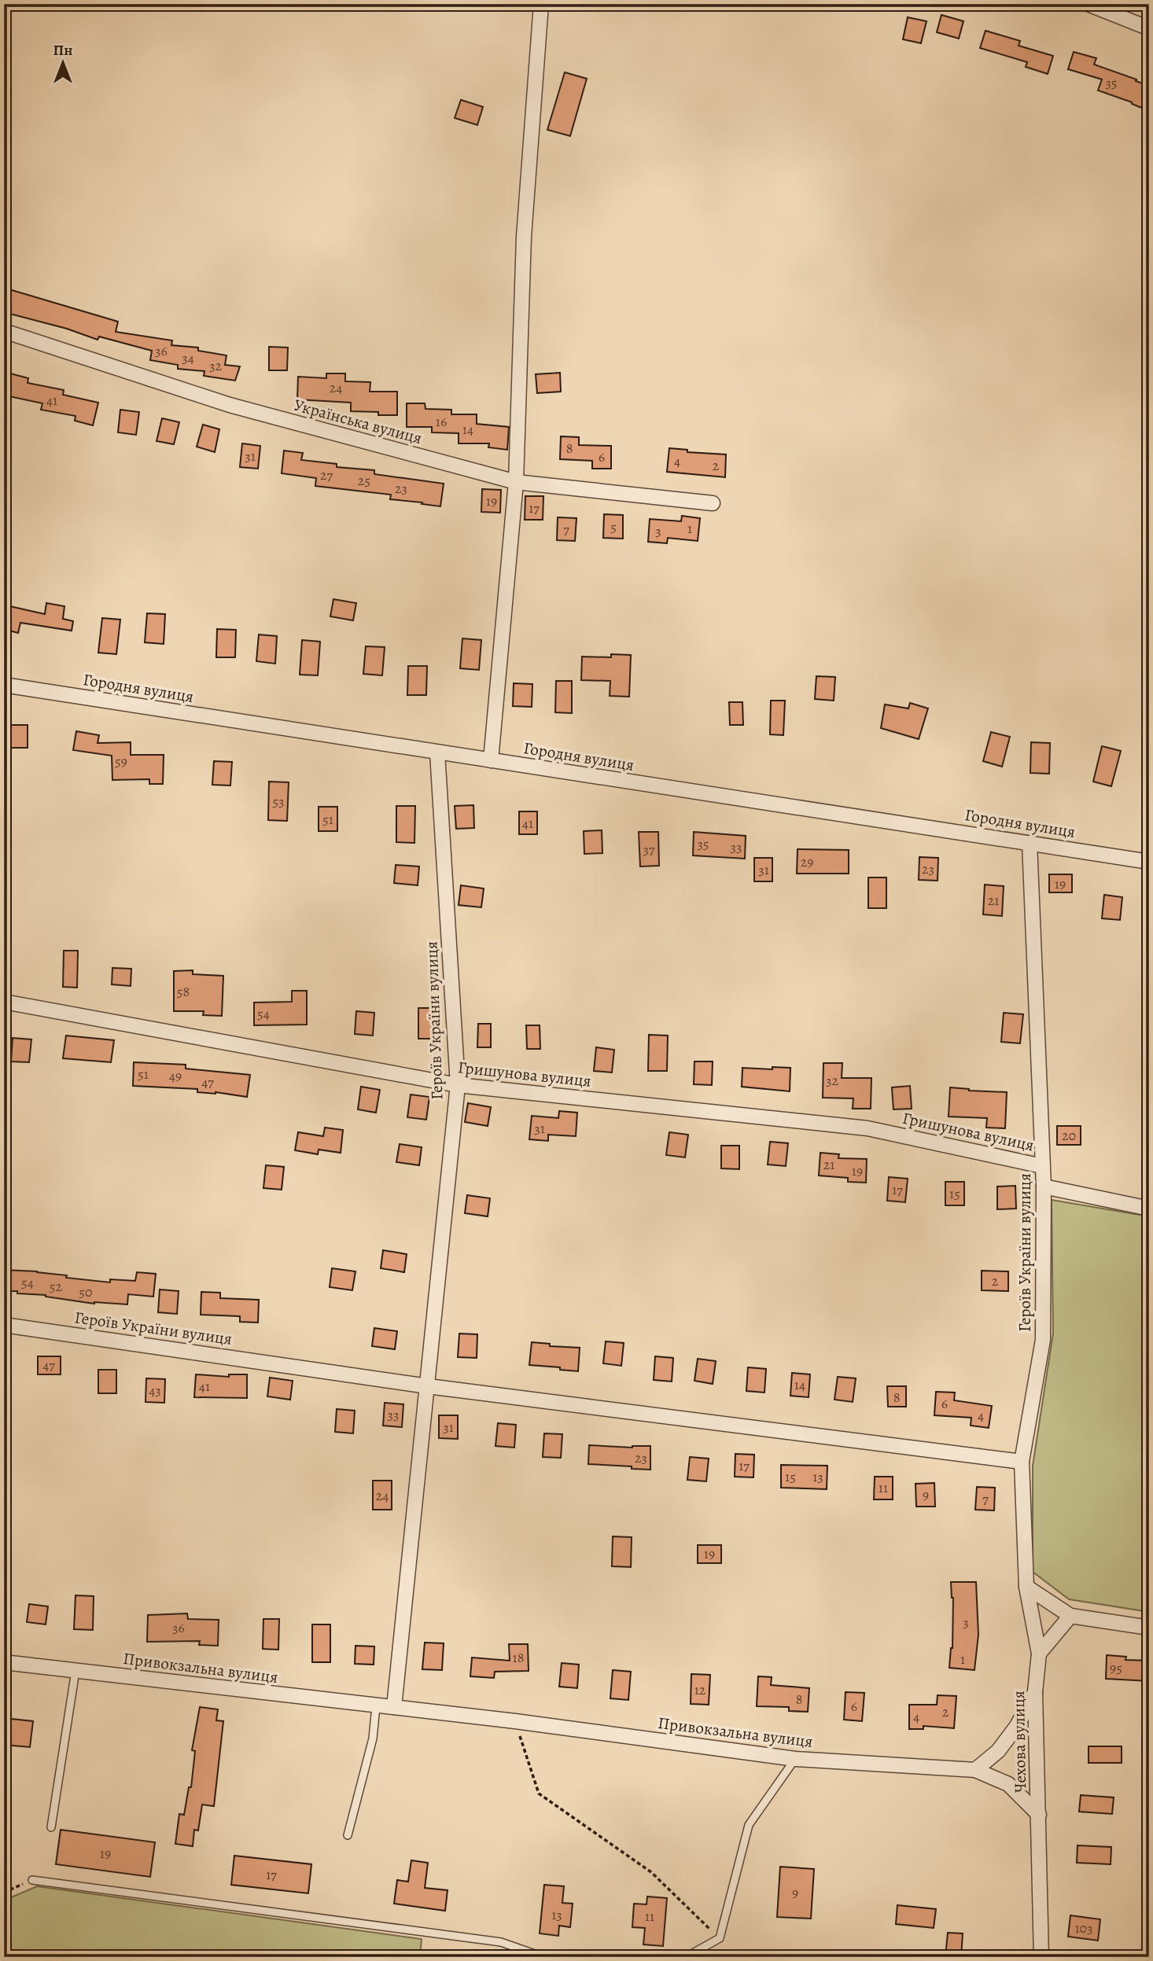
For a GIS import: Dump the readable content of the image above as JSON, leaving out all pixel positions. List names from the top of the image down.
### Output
{
  "streets": {
    "street": [
      "Українська вулиця",
      "Городня вулиця",
      "Героїв України вулиця",
      "Гришунова вулиця",
      "Привокзальна вулиця",
      "Чехова вулиця"
    ]
  },
  "crossings": [
    ["Городня вулиця", "Героїв України вулиця"],
    ["Героїв України вулиця", "Гришунова вулиця"],
    ["Героїв України вулиця", "Чехова вулиця"],
    ["Привокзальна вулиця", "Чехова вулиця"]
  ],
  "house_numbers": [
    "35",
    "36",
    "34",
    "32",
    "24",
    "41",
    "16",
    "14",
    "8",
    "31",
    "6",
    "4",
    "2",
    "27",
    "25",
    "23",
    "19",
    "17",
    "5",
    "1",
    "7",
    "3",
    "59",
    "53",
    "51",
    "41",
    "35",
    "33",
    "37",
    "29",
    "23",
    "31",
    "19",
    "21",
    "58",
    "54",
    "51",
    "49",
    "32",
    "47",
    "31",
    "20",
    "21",
    "19",
    "17",
    "15",
    "2",
    "54",
    "52",
    "50",
    "47",
    "14",
    "41",
    "43",
    "8",
    "6",
    "33",
    "4",
    "31",
    "23",
    "17",
    "15",
    "13",
    "11",
    "9",
    "24",
    "7",
    "19",
    "3",
    "36",
    "18",
    "1",
    "95",
    "12",
    "8",
    "6",
    "2",
    "4",
    "19",
    "17",
    "9",
    "13",
    "11",
    "103"
  ],
  "north": "top"
}
